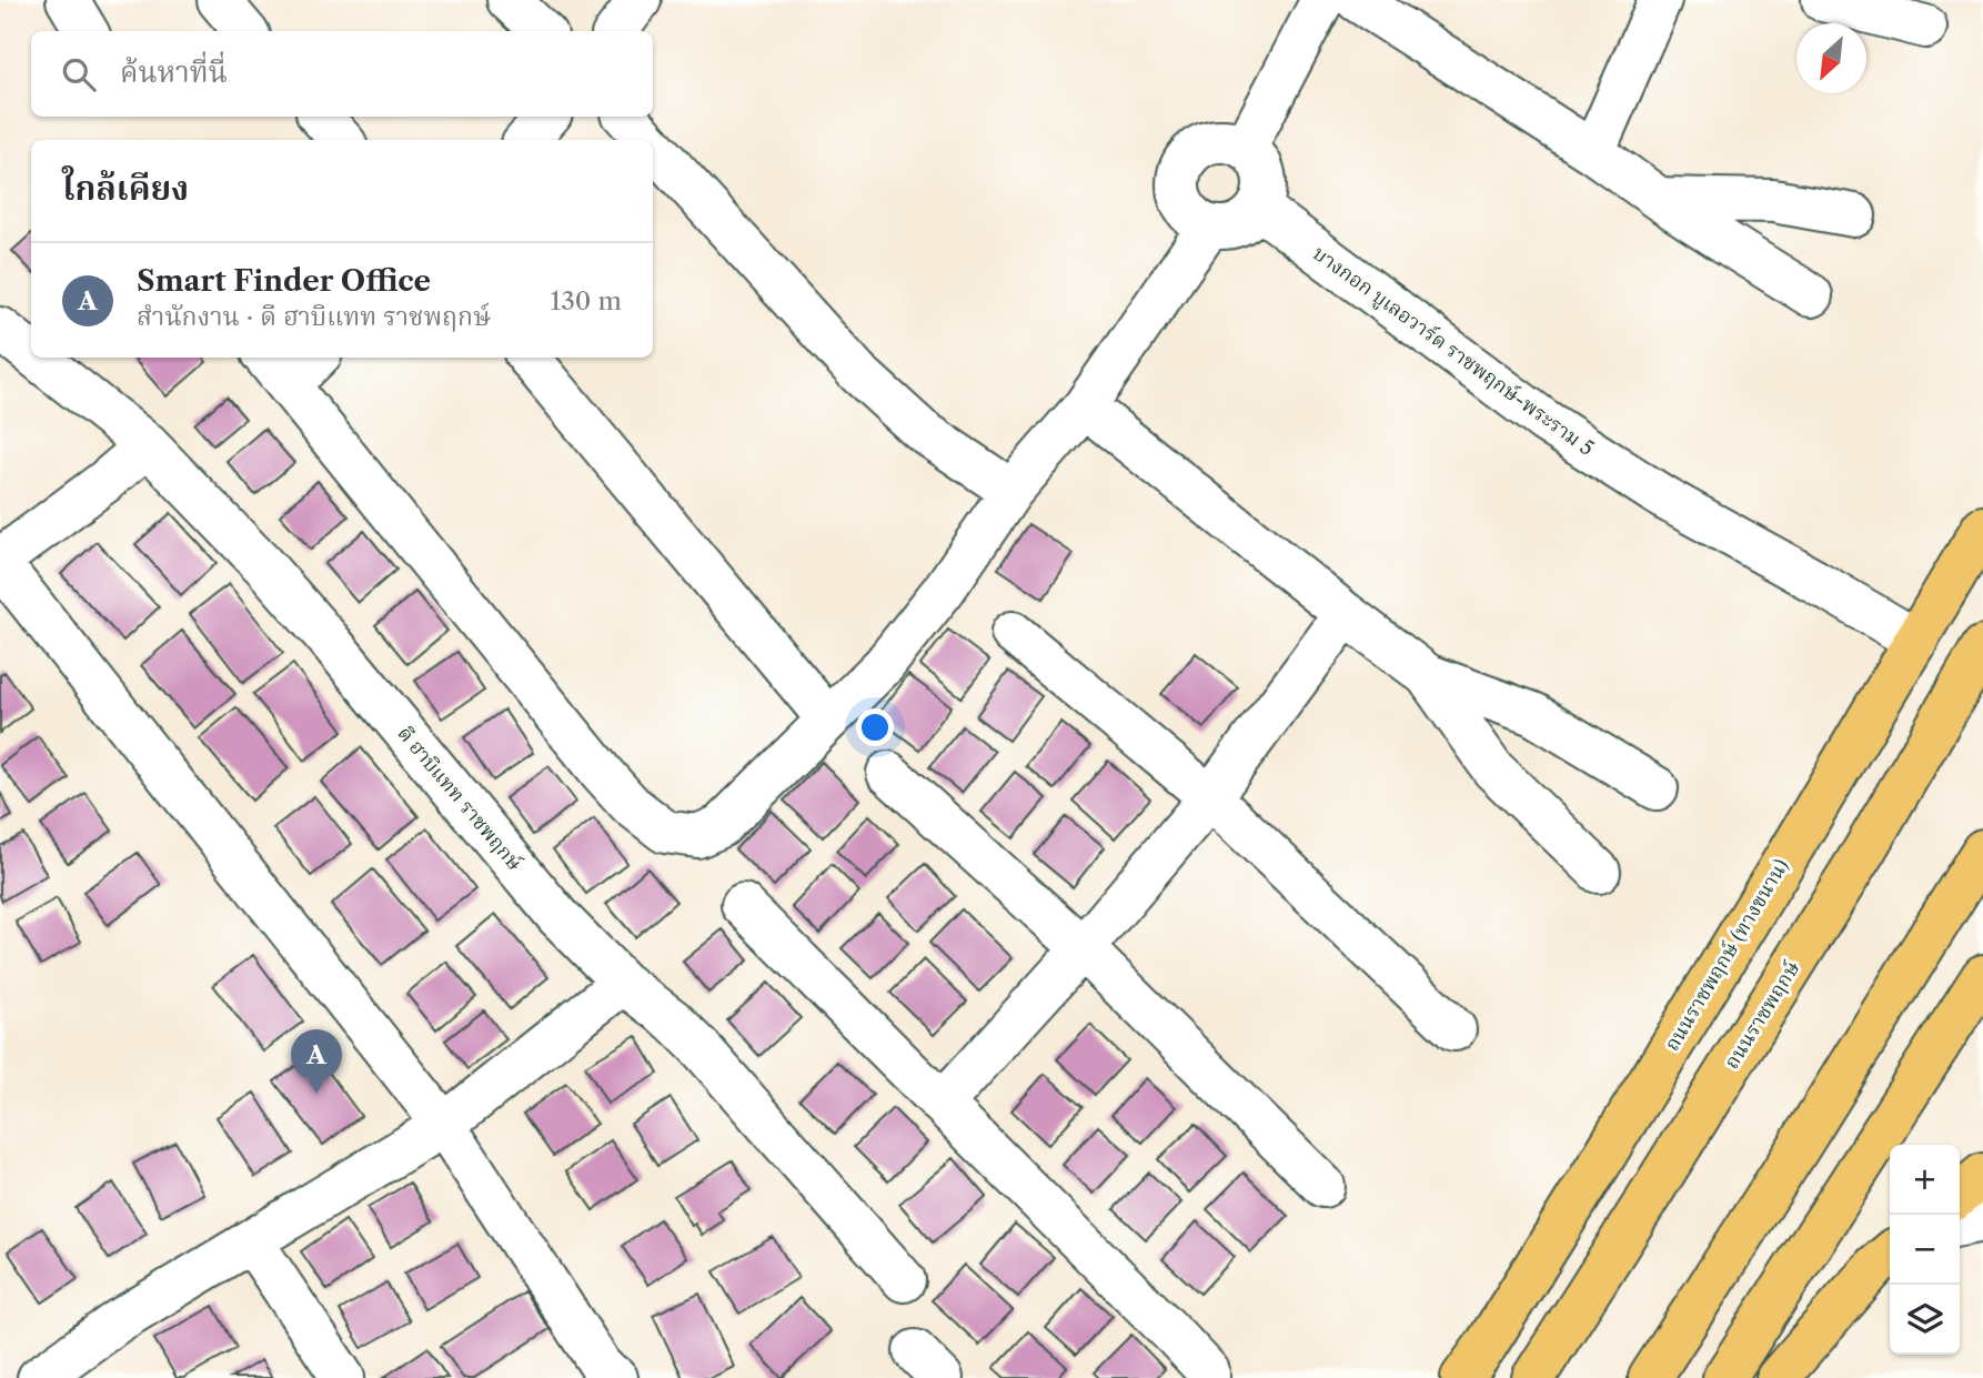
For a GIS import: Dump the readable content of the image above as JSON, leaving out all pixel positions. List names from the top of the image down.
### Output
{
  "streets": {
    "main road": ["ถนนราชพฤกษ์ (ทางขนาน)", "ถนนราชพฤกษ์"],
    "street": ["บางกอก บูเลอวาร์ด ราชพฤกษ์-พระราม 5", "ดี ฮาบิแทท ราชพฤกษ์"]
  },
  "crossings": [
    ["บางกอก บูเลอวาร์ด ราชพฤกษ์-พระราม 5", "ถนนราชพฤกษ์ (ทางขนาน)"]
  ],
  "north": "bottom left",
  "page": {
    "search": "ค้นหาที่นี่",
    "heading": "ใกล้เคียง",
    "list": [
      {
        "mark": "A",
        "name": "Smart Finder Office",
        "note": "สำนักงาน · ดี ฮาบิแทท ราชพฤกษ์",
        "value": "130 m"
      }
    ],
    "pins": "A",
    "map_buttons": ["+", "−"]
  }
}
